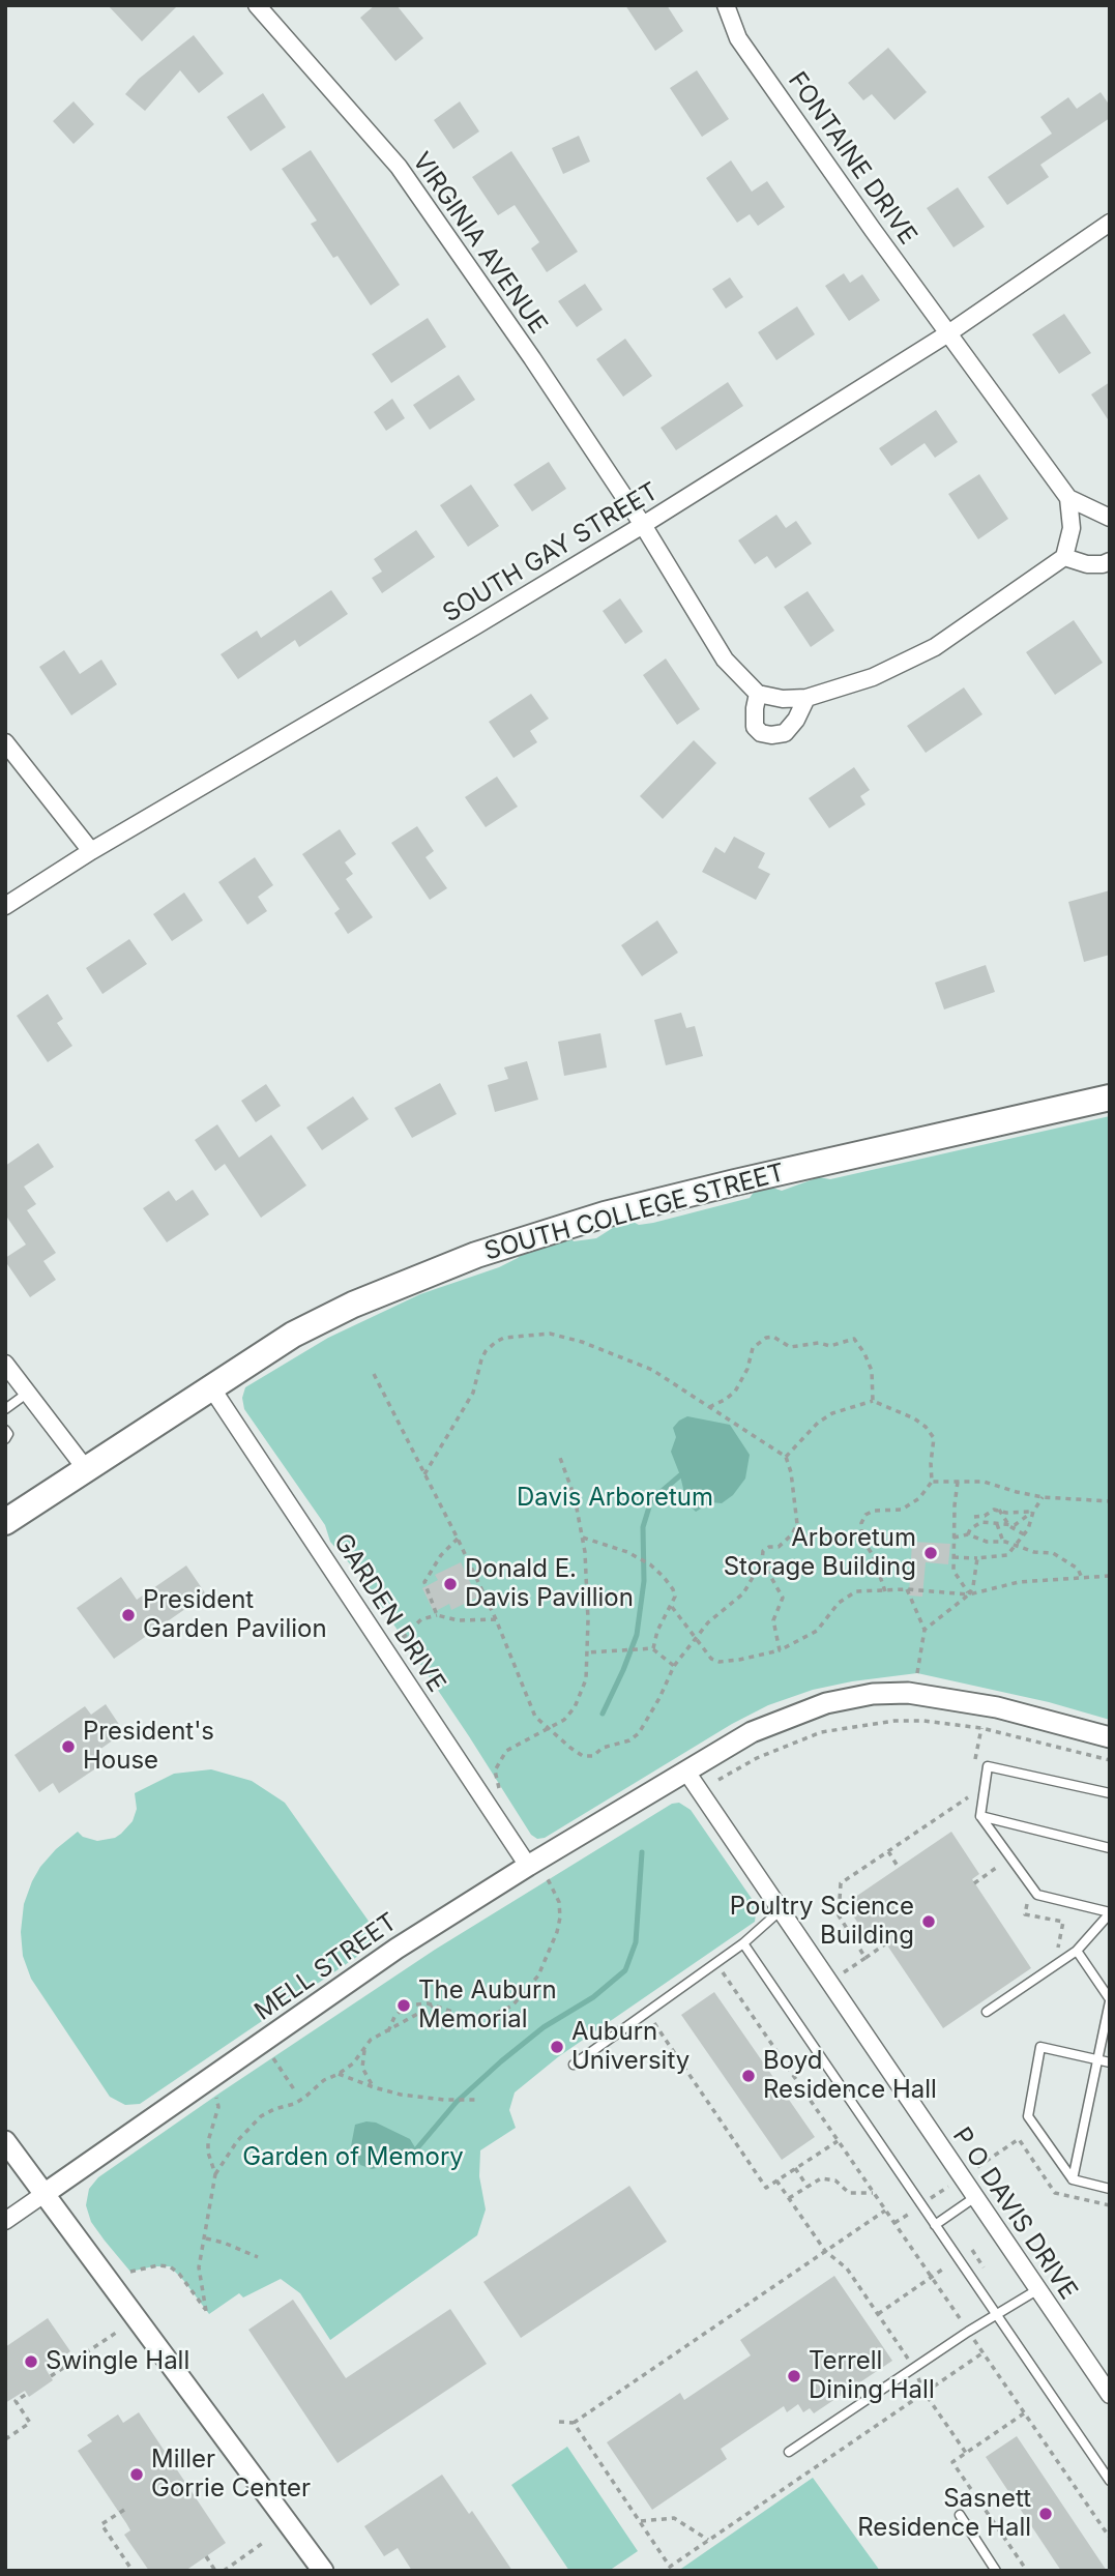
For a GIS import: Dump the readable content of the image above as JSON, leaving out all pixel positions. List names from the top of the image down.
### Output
{
  "streets": {
    "main road": ["SOUTH COLLEGE STREET"],
    "street": [
      "FONTAINE DRIVE",
      "VIRGINIA AVENUE",
      "SOUTH GAY STREET",
      "GARDEN DRIVE",
      "MELL STREET",
      "P O DAVIS DRIVE"
    ]
  },
  "crossings": [
    ["FONTAINE DRIVE", "SOUTH GAY STREET"],
    ["VIRGINIA AVENUE", "SOUTH GAY STREET"],
    ["SOUTH COLLEGE STREET", "GARDEN DRIVE"],
    ["GARDEN DRIVE", "MELL STREET"],
    ["MELL STREET", "P O DAVIS DRIVE"]
  ],
  "parks": ["Davis Arboretum", "Garden of Memory"],
  "places": [
    "Arboretum Storage Building",
    "Donald E. Davis Pavillion",
    "President Garden Pavilion",
    "President's House",
    "Poultry Science Building",
    "The Auburn Memorial",
    "Auburn University",
    "Boyd Residence Hall",
    "Swingle Hall",
    "Terrell Dining Hall",
    "Miller Gorrie Center",
    "Sasnett Residence Hall"
  ]
}
